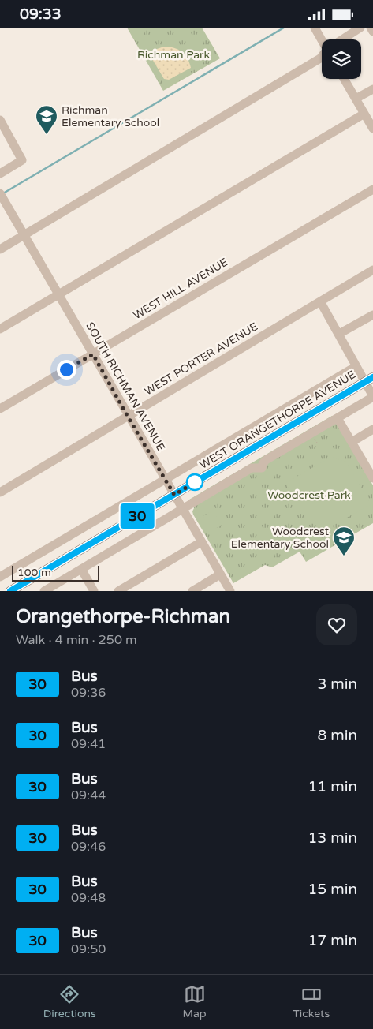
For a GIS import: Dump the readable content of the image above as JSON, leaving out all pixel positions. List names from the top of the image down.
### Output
{
  "streets": {
    "main road": ["WEST ORANGETHORPE AVENUE"],
    "street": ["WEST HILL AVENUE", "WEST PORTER AVENUE", "SOUTH RICHMAN AVENUE"]
  },
  "crossings": [
    ["WEST HILL AVENUE", "SOUTH RICHMAN AVENUE"],
    ["WEST PORTER AVENUE", "SOUTH RICHMAN AVENUE"],
    ["SOUTH RICHMAN AVENUE", "WEST ORANGETHORPE AVENUE"]
  ],
  "parks": ["Richman Park", "Woodcrest Park"],
  "places": {
    "school or university": ["Richman Elementary School", "Woodcrest Elementary School"]
  },
  "lines": ["bus line 30"],
  "scale_bar": "100 m",
  "page": {
    "status": "09:33",
    "on_map": "30",
    "scale": "100 m",
    "heading": ["Orangethorpe-Richman", "Walk · 4 min · 250 m"],
    "list": [
      {
        "mark": "30",
        "name": "Bus",
        "note": "09:36",
        "value": "3 min"
      },
      {
        "mark": "30",
        "name": "Bus",
        "note": "09:41",
        "value": "8 min"
      },
      {
        "mark": "30",
        "name": "Bus",
        "note": "09:44",
        "value": "11 min"
      },
      {
        "mark": "30",
        "name": "Bus",
        "note": "09:46",
        "value": "13 min"
      },
      {
        "mark": "30",
        "name": "Bus",
        "note": "09:48",
        "value": "15 min"
      },
      {
        "mark": "30",
        "name": "Bus",
        "note": "09:50",
        "value": "17 min"
      }
    ],
    "tabs": ["Directions", "Map", "Tickets"]
  }
}
